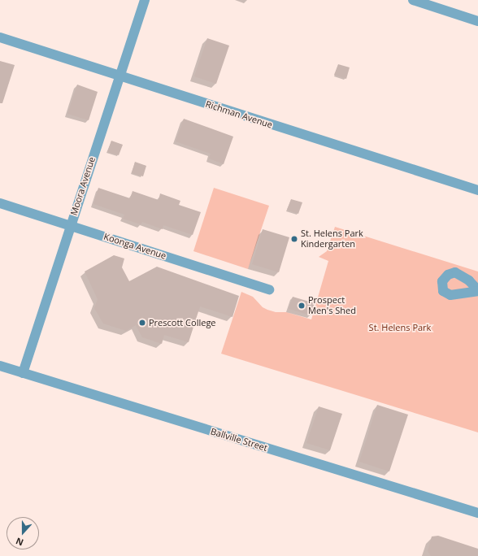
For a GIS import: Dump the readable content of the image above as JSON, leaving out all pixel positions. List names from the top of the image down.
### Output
{
  "streets": {
    "street": [
      "Richman Avenue",
      "Moora Avenue",
      "Koonga Avenue",
      "Ballville Street"
    ]
  },
  "crossings": [
    ["Richman Avenue", "Moora Avenue"],
    ["Moora Avenue", "Koonga Avenue"],
    ["Moora Avenue", "Ballville Street"]
  ],
  "parks": ["St. Helens Park"],
  "places": ["St. Helens Park Kindergarten", "Prospect Men's Shed", "Prescott College"],
  "north": "bottom"
}
